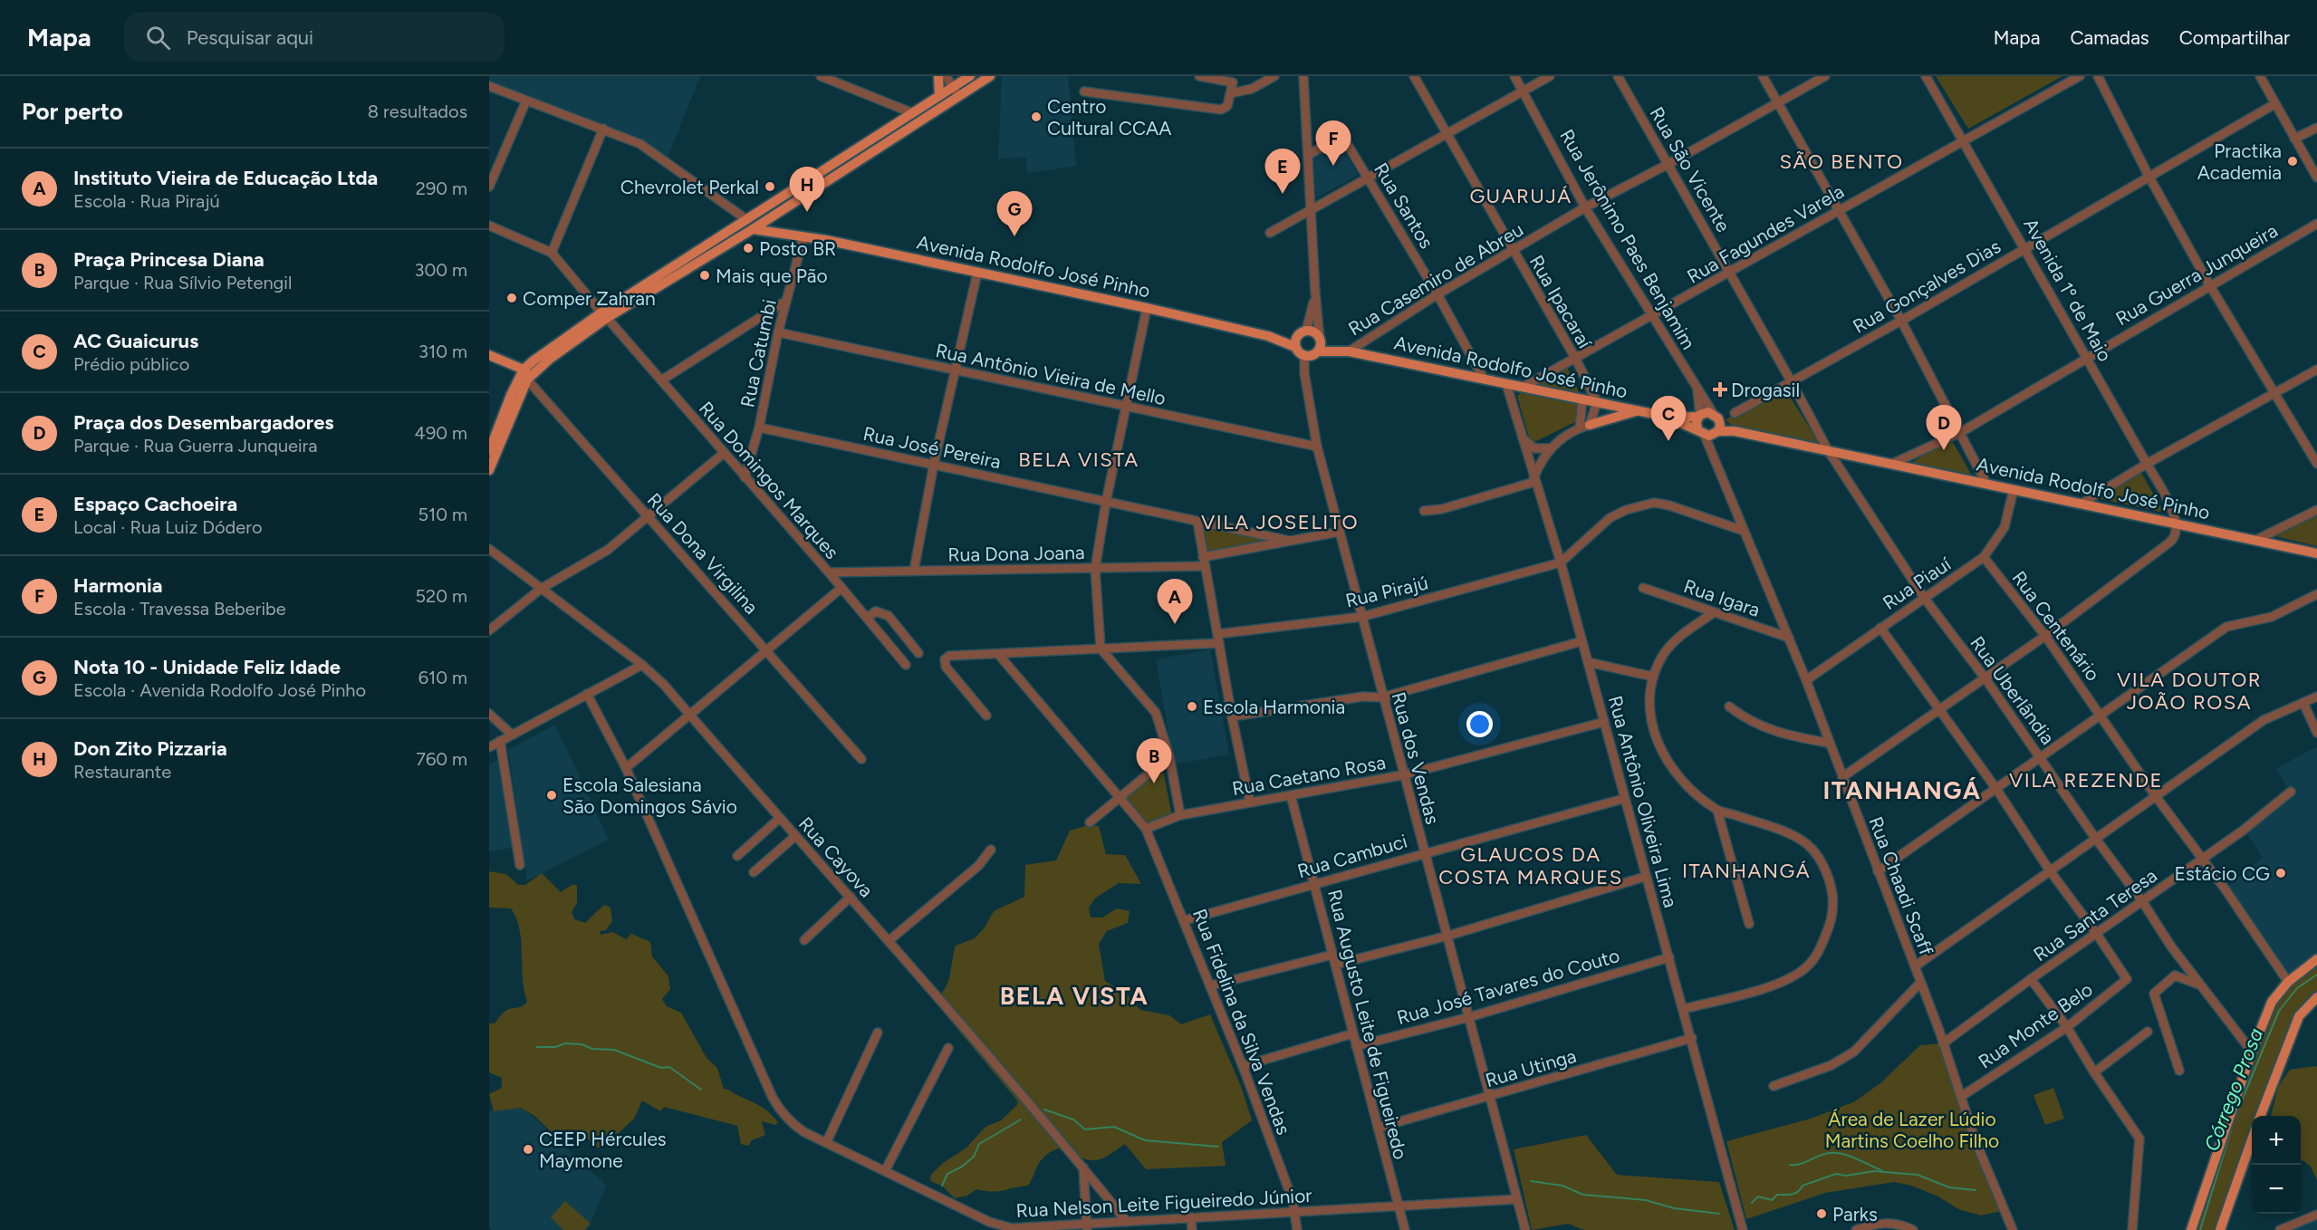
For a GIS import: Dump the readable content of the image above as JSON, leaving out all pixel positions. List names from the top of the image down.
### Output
{
  "streets": {
    "main road": ["Avenida Rodolfo José Pinho"],
    "street": [
      "Rua São Vicente",
      "Rua Santos",
      "Rua Fagundes Varela",
      "Rua Jerônimo Paes Benjamim",
      "Rua Guerra Junqueira",
      "Rua Casemiro de Abreu",
      "Rua Gonçalves Dias",
      "Avenida 1º de Maio",
      "Rua Ipacaraí",
      "Rua Catumbi",
      "Rua Antônio Vieira de Mello",
      "Rua José Pereira",
      "Rua Domingos Marques",
      "Rua Dona Virgilina",
      "Rua Dona Joana",
      "Rua Piauí",
      "Rua Pirajú",
      "Rua Igara",
      "Rua Centenário",
      "Rua Uberlândia",
      "Rua dos Vendas",
      "Rua Caetano Rosa",
      "Rua Antônio Oliveira Lima",
      "Rua Cambuci",
      "Rua Cayova",
      "Rua Chaadi Scaff",
      "Rua Santa Teresa",
      "Rua José Tavares do Couto",
      "Rua Fidelina da Silva Vendas",
      "Rua Augusto Leite de Figueiredo",
      "Rua Monte Belo",
      "Rua Utinga",
      "Rua Nelson Leite Figueiredo Júnior"
    ]
  },
  "crossings": [
    ["Rua São Vicente", "Rua Fagundes Varela"],
    ["Rua São Vicente", "Avenida Rodolfo José Pinho"],
    ["Rua São Vicente", "Rua Casemiro de Abreu"],
    ["Rua São Vicente", "Rua Gonçalves Dias"],
    ["Rua São Vicente", "Rua Uberlândia"],
    ["Rua Santos", "Avenida Rodolfo José Pinho"],
    ["Rua Santos", "Rua Casemiro de Abreu"],
    ["Rua Fagundes Varela", "Rua Jerônimo Paes Benjamim"],
    ["Rua Fagundes Varela", "Avenida Rodolfo José Pinho"],
    ["Rua Fagundes Varela", "Avenida 1º de Maio"],
    ["Rua Fagundes Varela", "Rua Ipacaraí"],
    ["Rua Jerônimo Paes Benjamim", "Avenida Rodolfo José Pinho"],
    ["Rua Jerônimo Paes Benjamim", "Rua Casemiro de Abreu"],
    ["Rua Jerônimo Paes Benjamim", "Rua Chaadi Scaff"],
    ["Avenida Rodolfo José Pinho", "Rua Guerra Junqueira"],
    ["Avenida Rodolfo José Pinho", "Rua Casemiro de Abreu"],
    ["Avenida Rodolfo José Pinho", "Avenida 1º de Maio"],
    ["Avenida Rodolfo José Pinho", "Rua Ipacaraí"],
    ["Avenida Rodolfo José Pinho", "Rua Catumbi"],
    ["Avenida Rodolfo José Pinho", "Rua Piauí"],
    ["Avenida Rodolfo José Pinho", "Rua Uberlândia"],
    ["Avenida Rodolfo José Pinho", "Rua Antônio Oliveira Lima"],
    ["Avenida Rodolfo José Pinho", "Rua Chaadi Scaff"],
    ["Rua Guerra Junqueira", "Avenida 1º de Maio"],
    ["Rua Casemiro de Abreu", "Rua Ipacaraí"],
    ["Rua Gonçalves Dias", "Avenida 1º de Maio"],
    ["Rua Catumbi", "Rua Antônio Vieira de Mello"],
    ["Rua Catumbi", "Rua José Pereira"],
    ["Rua Catumbi", "Rua Domingos Marques"],
    ["Rua Antônio Vieira de Mello", "Rua dos Vendas"],
    ["Rua Domingos Marques", "Rua Dona Joana"],
    ["Rua Piauí", "Rua Centenário"],
    ["Rua Piauí", "Rua Uberlândia"],
    ["Rua Piauí", "Rua Chaadi Scaff"],
    ["Rua Pirajú", "Rua dos Vendas"],
    ["Rua Pirajú", "Rua Antônio Oliveira Lima"],
    ["Rua Igara", "Rua Chaadi Scaff"],
    ["Rua Centenário", "Rua Santa Teresa"],
    ["Rua Uberlândia", "Rua Santa Teresa"],
    ["Rua dos Vendas", "Rua Caetano Rosa"],
    ["Rua dos Vendas", "Rua Cambuci"],
    ["Rua dos Vendas", "Rua José Tavares do Couto"],
    ["Rua dos Vendas", "Rua Utinga"],
    ["Rua dos Vendas", "Rua Nelson Leite Figueiredo Júnior"],
    ["Rua Caetano Rosa", "Rua Antônio Oliveira Lima"],
    ["Rua Caetano Rosa", "Rua Fidelina da Silva Vendas"],
    ["Rua Caetano Rosa", "Rua Augusto Leite de Figueiredo"],
    ["Rua Antônio Oliveira Lima", "Rua Cambuci"],
    ["Rua Antônio Oliveira Lima", "Rua José Tavares do Couto"],
    ["Rua Antônio Oliveira Lima", "Rua Utinga"],
    ["Rua Cambuci", "Rua Fidelina da Silva Vendas"],
    ["Rua Cambuci", "Rua Augusto Leite de Figueiredo"],
    ["Rua Cayova", "Rua Nelson Leite Figueiredo Júnior"],
    ["Rua Chaadi Scaff", "Rua Santa Teresa"],
    ["Rua Chaadi Scaff", "Rua Monte Belo"],
    ["Rua Santa Teresa", "Rua Monte Belo"],
    ["Rua José Tavares do Couto", "Rua Augusto Leite de Figueiredo"],
    ["Rua Fidelina da Silva Vendas", "Rua Nelson Leite Figueiredo Júnior"],
    ["Rua Augusto Leite de Figueiredo", "Rua Utinga"],
    ["Rua Augusto Leite de Figueiredo", "Rua Nelson Leite Figueiredo Júnior"]
  ],
  "districts": [
    "SÃO BENTO",
    "GUARUJÁ",
    "BELA VISTA",
    "VILA JOSELITO",
    "VILA DOUTOR JOÃO ROSA",
    "VILA REZENDE",
    "ITANHANGÁ",
    "GLAUCOS DA COSTA MARQUES",
    "ITANHANGÁ",
    "BELA VISTA"
  ],
  "water": ["Córrego Prosa"],
  "parks": ["Área de Lazer Lúdio Martins Coelho Filho"],
  "places": {
    "other": [
      "Centro Cultural CCAA",
      "Practika Academia",
      "Chevrolet Perkal",
      "Posto BR",
      "Mais que Pão",
      "Comper Zahran",
      "Escola Harmonia",
      "Escola Salesiana São Domingos Sávio",
      "Estácio CG",
      "CEEP Hércules Maymone",
      "Parks"
    ],
    "health": ["Drogasil"]
  },
  "page": {
    "header": "Mapa",
    "search": "Pesquisar aqui",
    "nav": ["Mapa", "Camadas", "Compartilhar"],
    "heading": ["Por perto", "8 resultados"],
    "pins": [
      "F",
      "E",
      "H",
      "G",
      "C",
      "D",
      "A",
      "B"
    ],
    "list": [
      {
        "mark": "A",
        "name": "Instituto Vieira de Educação Ltda",
        "note": "Escola · Rua Pirajú",
        "value": "290 m"
      },
      {
        "mark": "B",
        "name": "Praça Princesa Diana",
        "note": "Parque · Rua Sílvio Petengil",
        "value": "300 m"
      },
      {
        "mark": "C",
        "name": "AC Guaicurus",
        "note": "Prédio público",
        "value": "310 m"
      },
      {
        "mark": "D",
        "name": "Praça dos Desembargadores",
        "note": "Parque · Rua Guerra Junqueira",
        "value": "490 m"
      },
      {
        "mark": "E",
        "name": "Espaço Cachoeira",
        "note": "Local · Rua Luiz Dódero",
        "value": "510 m"
      },
      {
        "mark": "F",
        "name": "Harmonia",
        "note": "Escola · Travessa Beberibe",
        "value": "520 m"
      },
      {
        "mark": "G",
        "name": "Nota 10 - Unidade Feliz Idade",
        "note": "Escola · Avenida Rodolfo José Pinho",
        "value": "610 m"
      },
      {
        "mark": "H",
        "name": "Don Zito Pizzaria",
        "note": "Restaurante",
        "value": "760 m"
      }
    ],
    "map_buttons": ["+", "−"]
  }
}
